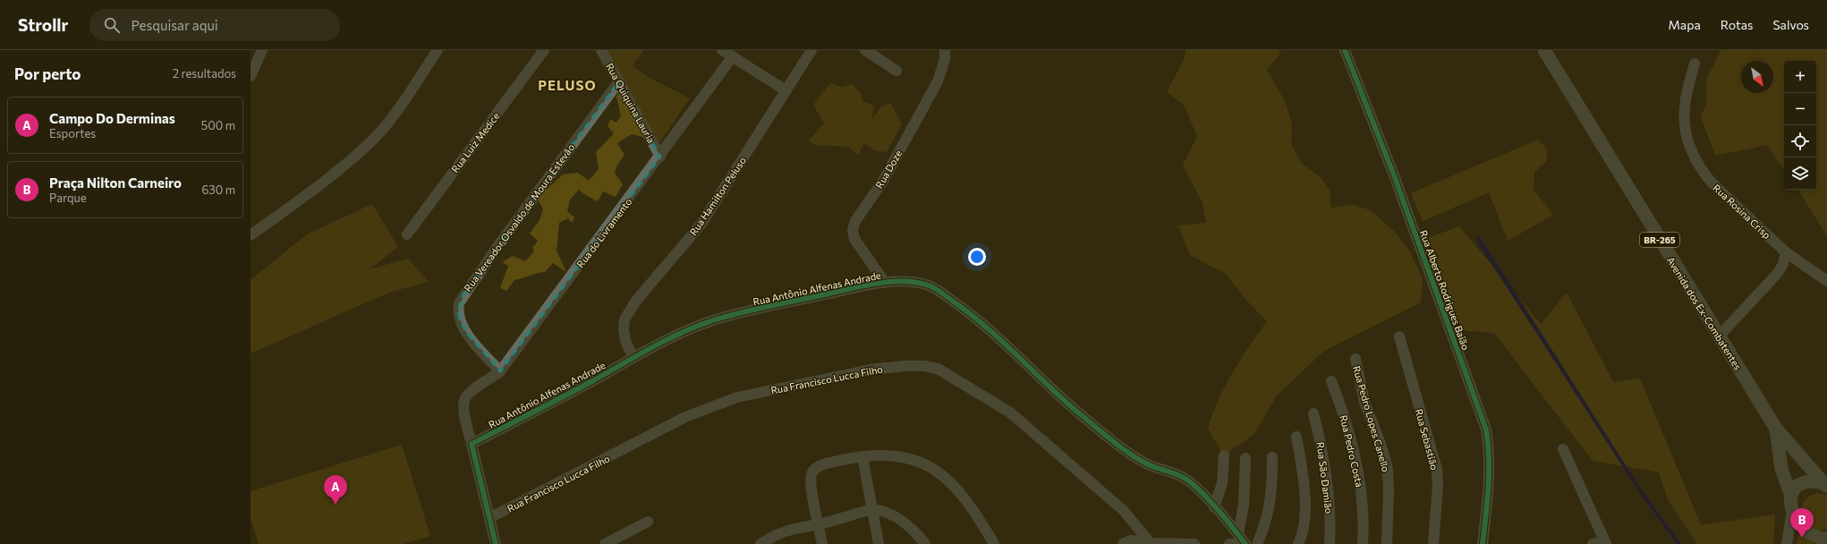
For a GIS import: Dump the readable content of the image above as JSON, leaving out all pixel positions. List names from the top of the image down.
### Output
{
  "streets": {
    "main road": ["BR-265", "Avenida dos Ex-Combatentes"],
    "street": [
      "Rua Quiquina Lauria",
      "Rua Luiz Medice",
      "Rua Doze",
      "Rua Hamilton Peluso",
      "Rua Rosina Crisp",
      "Rua Vereador Osvaldo de Moura Estevão",
      "Rua do Livramento",
      "Rua Antônio Alfenas Andrade",
      "Rua Alberto Rodrigues Baião",
      "Rua Francisco Lucca Filho",
      "Rua Pedro Lopes Canello",
      "Rua Sebastião",
      "Rua Pedro Costa",
      "Rua São Damião"
    ]
  },
  "crossings": [
    ["Rua Quiquina Lauria", "Rua Vereador Osvaldo de Moura Estevão"],
    ["Rua Quiquina Lauria", "Rua do Livramento"],
    ["Rua Doze", "Rua Antônio Alfenas Andrade"],
    ["Rua Hamilton Peluso", "Rua Antônio Alfenas Andrade"],
    ["Rua Vereador Osvaldo de Moura Estevão", "Rua do Livramento"],
    ["Rua do Livramento", "Rua Antônio Alfenas Andrade"],
    ["BR-265", "Avenida dos Ex-Combatentes"]
  ],
  "districts": ["PELUSO"],
  "north": "bottom right",
  "page": {
    "header": "Strollr",
    "search": "Pesquisar aqui",
    "nav": ["Mapa", "Rotas", "Salvos"],
    "heading": ["Por perto", "2 resultados"],
    "map_buttons": ["+", "−"],
    "list": [
      {
        "mark": "A",
        "name": "Campo Do Derminas",
        "note": "Esportes",
        "value": "500 m"
      },
      {
        "mark": "B",
        "name": "Praça Nilton Carneiro",
        "note": "Parque",
        "value": "630 m"
      }
    ],
    "pins": ["A", "B"]
  }
}
